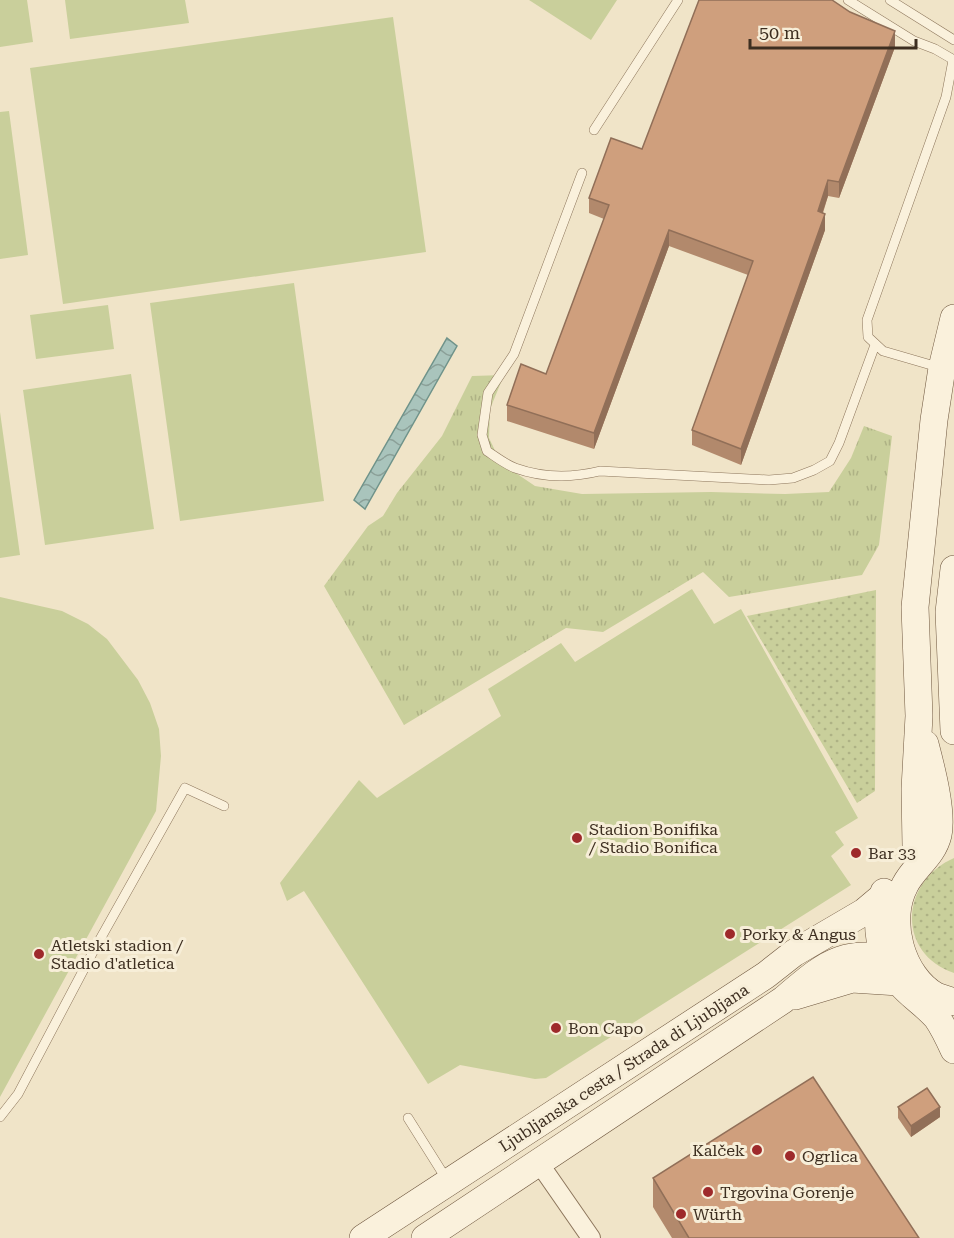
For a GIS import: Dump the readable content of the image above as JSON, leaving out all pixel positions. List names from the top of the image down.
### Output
{
  "streets": {
    "main road": ["Ljubljanska cesta / Strada di Ljubljana"]
  },
  "places": [
    "Stadion Bonifika / Stadio Bonifica",
    "Bar 33",
    "Porky & Angus",
    "Atletski stadion / Stadio d'atletica",
    "Bon Capo",
    "Kalček",
    "Ogrlica",
    "Trgovina Gorenje",
    "Würth"
  ],
  "scale_bar": "50 m"
}
